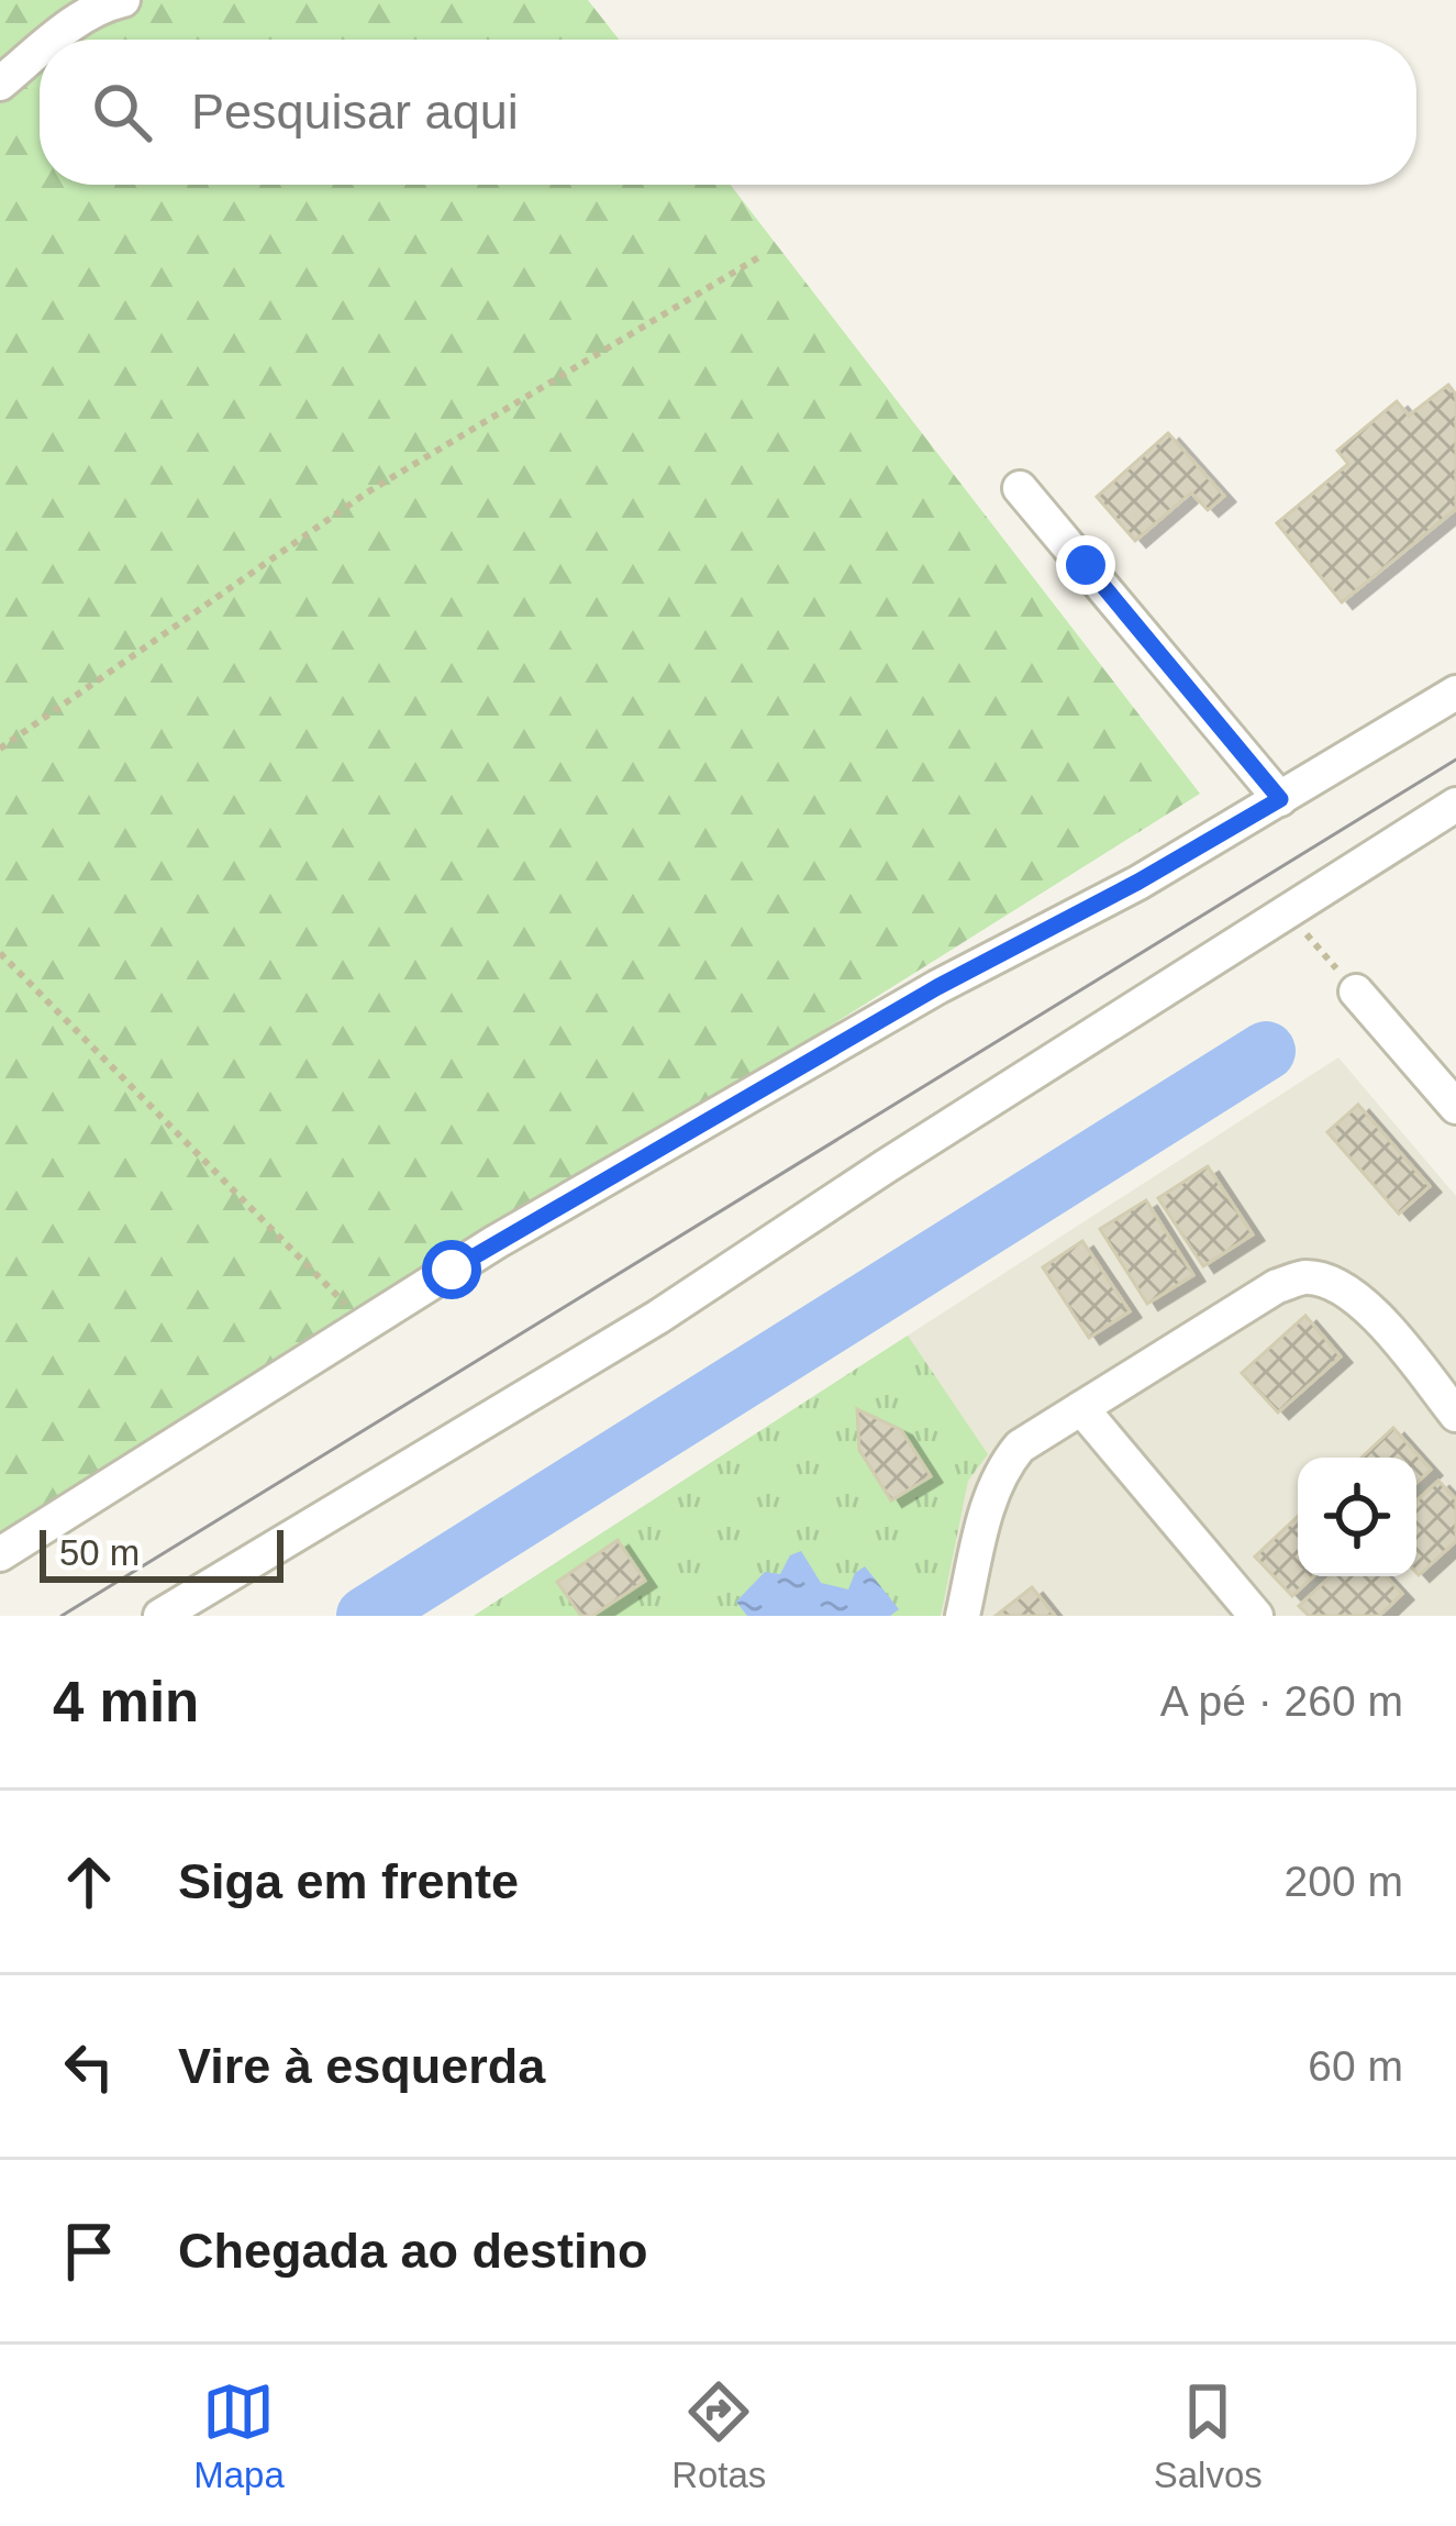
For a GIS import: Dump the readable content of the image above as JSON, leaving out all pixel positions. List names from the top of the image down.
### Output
{
  "scale_bar": "50 m",
  "page": {
    "search": "Pesquisar aqui",
    "scale": "50 m",
    "heading": ["4 min", "A pé · 260 m"],
    "list": [
      ["Siga em frente", "200 m"],
      ["Vire à esquerda", "60 m"],
      "Chegada ao destino"
    ],
    "nav": ["Mapa", "Rotas", "Salvos"]
  }
}
